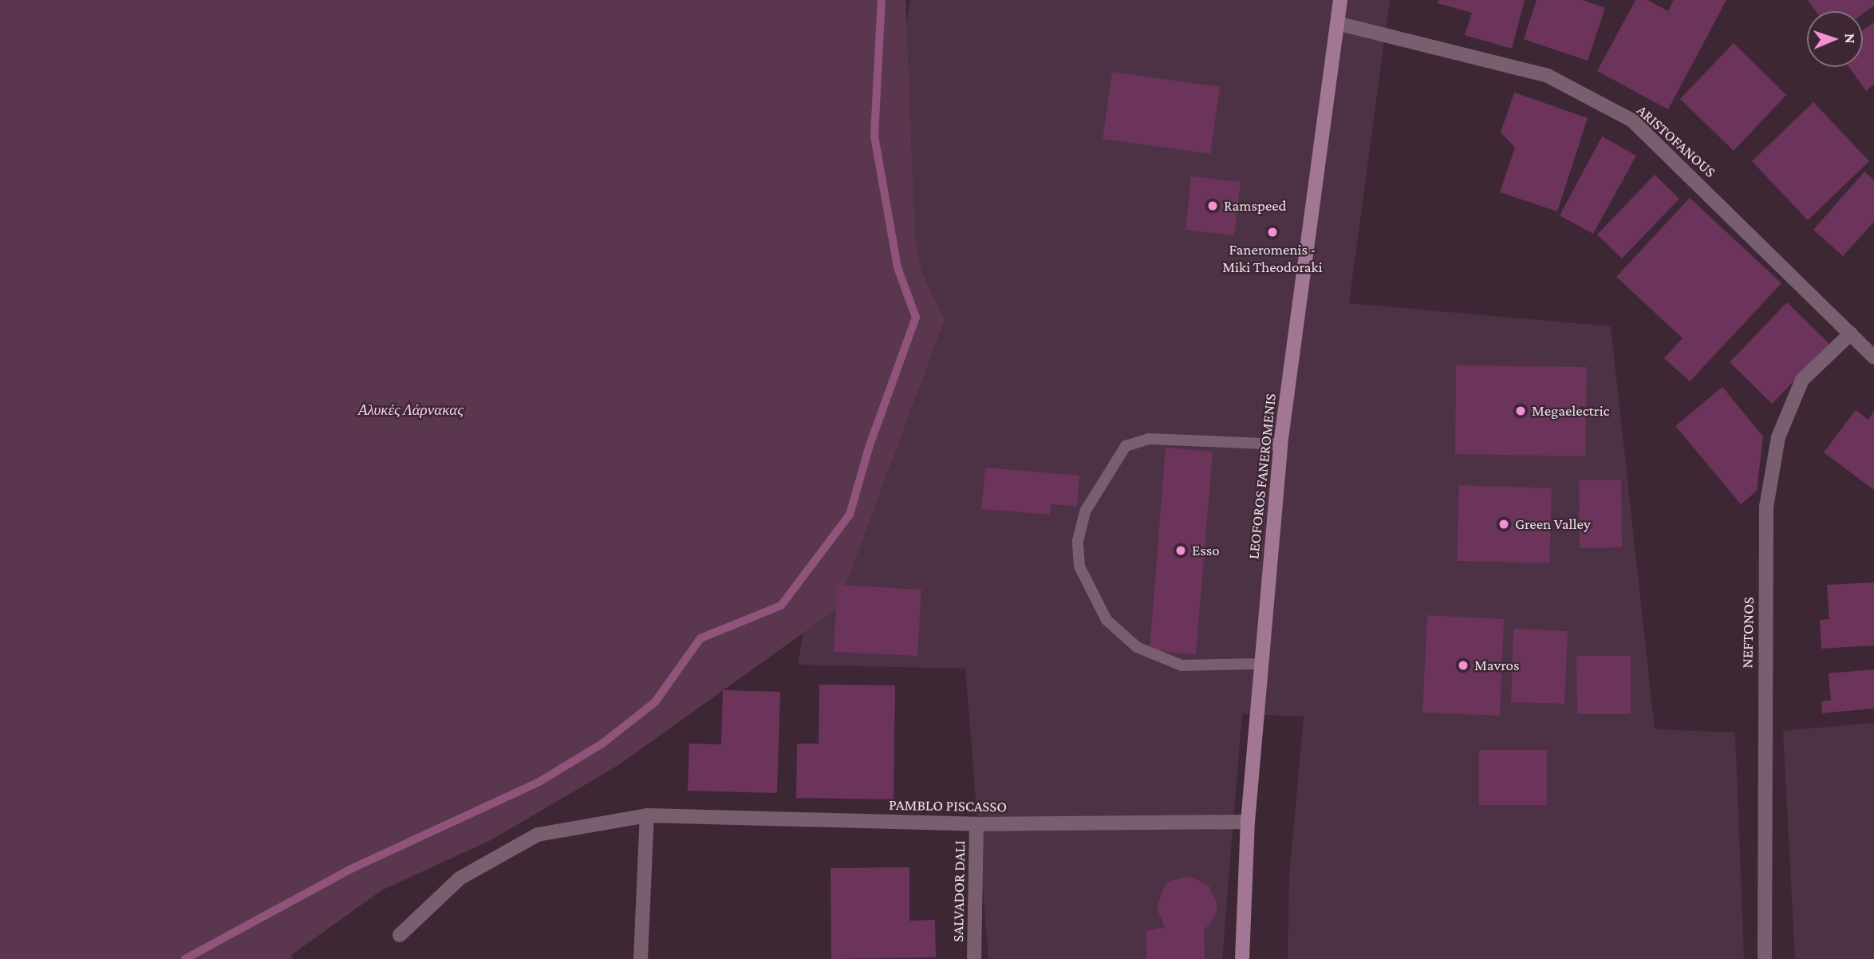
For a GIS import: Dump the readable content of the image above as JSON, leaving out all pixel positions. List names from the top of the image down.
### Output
{
  "streets": {
    "main road": ["LEOFOROS FANEROMENIS"],
    "street": [
      "ARISTOFANOUS",
      "NEFTONOS",
      "PAMBLO PISCASSO",
      "SALVADOR DALI"
    ]
  },
  "crossings": [
    ["ARISTOFANOUS", "LEOFOROS FANEROMENIS"],
    ["ARISTOFANOUS", "NEFTONOS"],
    ["LEOFOROS FANEROMENIS", "PAMBLO PISCASSO"],
    ["PAMBLO PISCASSO", "SALVADOR DALI"]
  ],
  "parks": ["Αλυκές Λάρνακας"],
  "places": [
    "Ramspeed",
    "Faneromenis - Miki Theodoraki",
    "Megaelectric",
    "Green Valley",
    "Esso",
    "Mavros"
  ],
  "north": "right"
}
